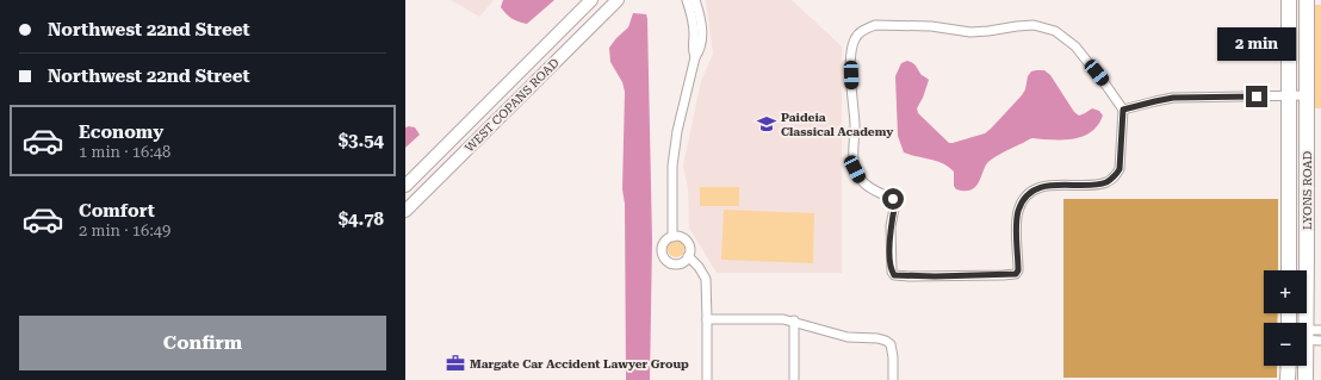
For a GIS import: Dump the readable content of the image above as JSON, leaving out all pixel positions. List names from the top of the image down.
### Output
{
  "streets": {
    "main road": ["WEST COPANS ROAD", "LYONS ROAD"]
  },
  "places": {
    "school or university": ["Paideia Classical Academy"],
    "office": ["Margate Car Accident Lawyer Group"]
  },
  "page": {
    "banner": ["Northwest 22nd Street", "Northwest 22nd Street"],
    "bubble": "2 min",
    "list": [
      {
        "name": "Economy",
        "note": "1 min · 16:48",
        "value": "$3.54"
      },
      {
        "name": "Comfort",
        "note": "2 min · 16:49",
        "value": "$4.78"
      }
    ],
    "map_buttons": ["+", "−"],
    "buttons": "Confirm"
  }
}
